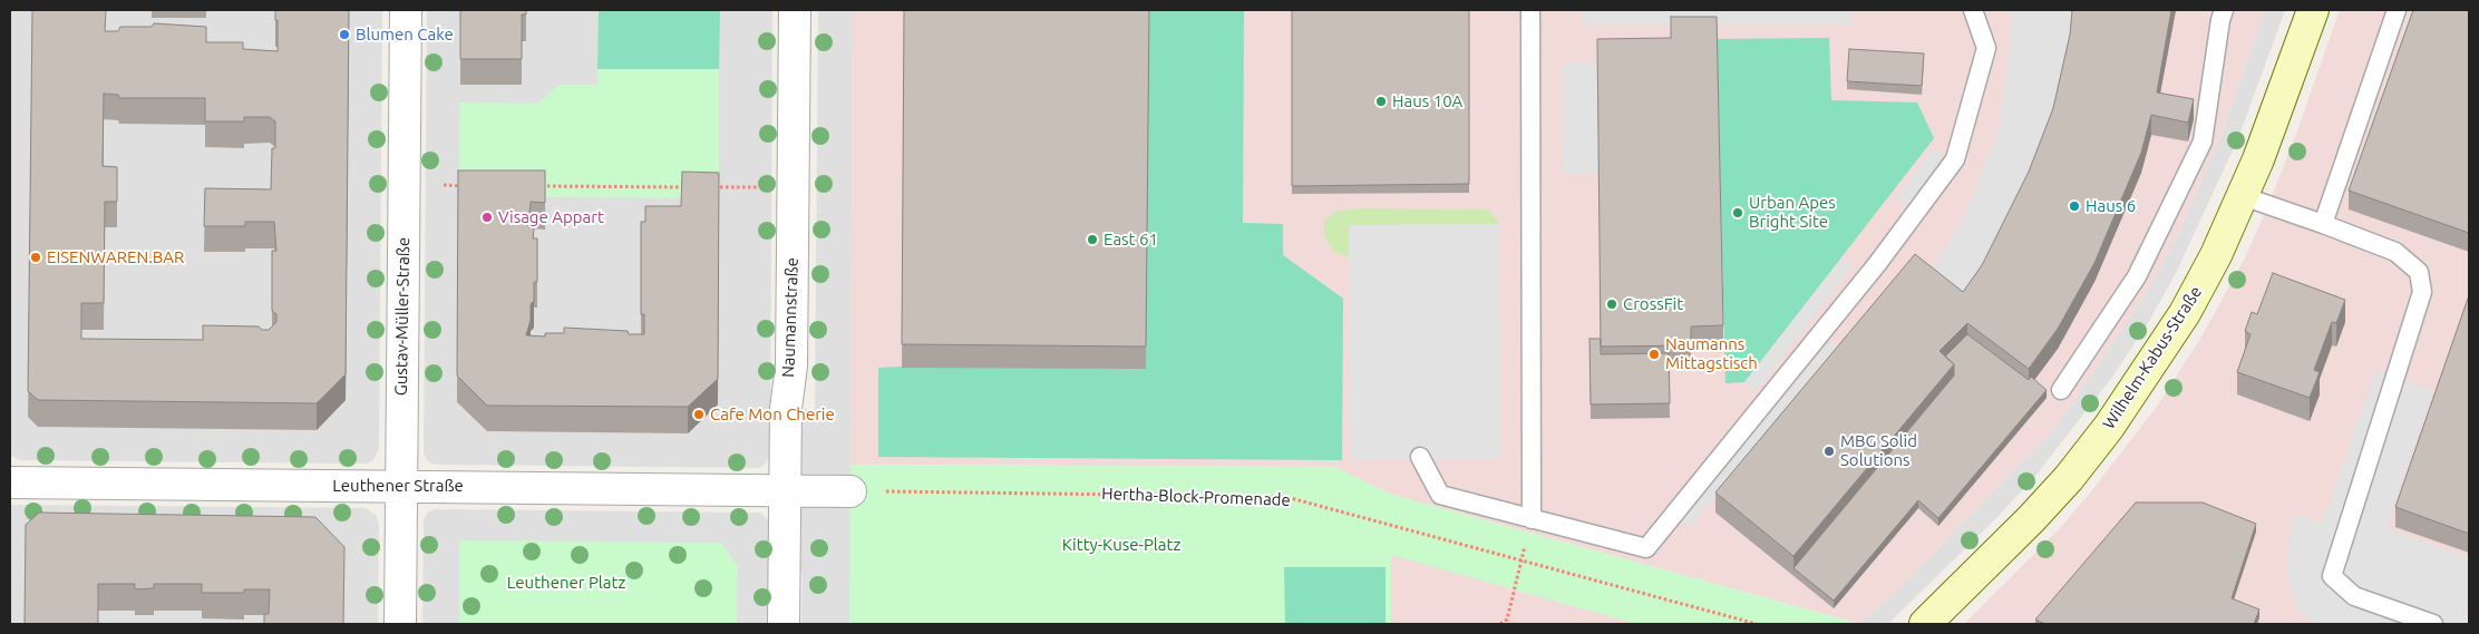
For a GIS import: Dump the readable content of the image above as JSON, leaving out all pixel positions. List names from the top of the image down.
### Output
{
  "streets": {
    "street": [
      "Gustav-Müller-Straße",
      "Naumannstraße",
      "Wilhelm-Kabus-Straße",
      "Leuthener Straße"
    ],
    "path": ["Hertha-Block-Promenade"]
  },
  "crossings": [
    ["Gustav-Müller-Straße", "Leuthener Straße"],
    ["Naumannstraße", "Leuthener Straße"]
  ],
  "parks": ["Kitty-Kuse-Platz", "Leuthener Platz"],
  "places": [
    "Blumen Cake",
    "Haus 10A",
    "Haus 6",
    "Urban Apes Bright Site",
    "Visage Appart",
    "East 61",
    "EISENWAREN.BAR",
    "CrossFit",
    "Naumanns Mittagstisch",
    "Cafe Mon Cherie",
    "MBG Solid Solutions"
  ]
}
